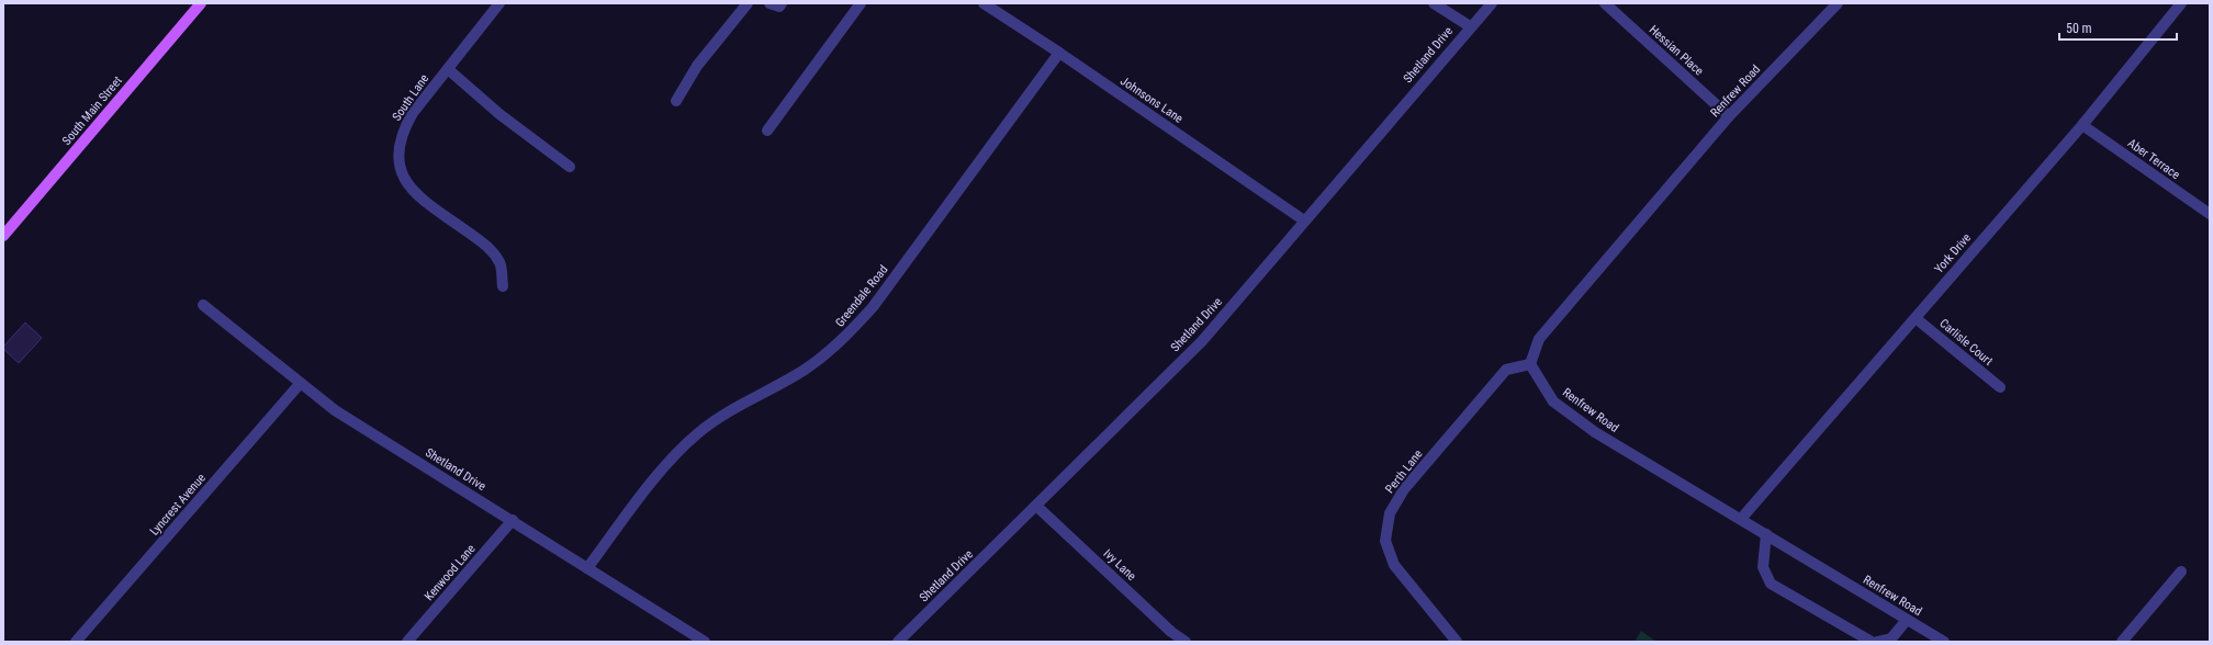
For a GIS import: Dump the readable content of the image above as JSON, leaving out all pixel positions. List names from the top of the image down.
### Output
{
  "streets": {
    "main road": ["South Main Street"],
    "street": [
      "Hessian Place",
      "Shetland Drive",
      "Renfrew Road",
      "South Lane",
      "Johnsons Lane",
      "Aber Terrace",
      "York Drive",
      "Greendale Road",
      "Carlisle Court",
      "Perth Lane",
      "Lyncrest Avenue",
      "Ivy Lane",
      "Kenwood Lane"
    ]
  },
  "crossings": [
    ["Hessian Place", "Renfrew Road"],
    ["Shetland Drive", "Johnsons Lane"],
    ["Shetland Drive", "Greendale Road"],
    ["Shetland Drive", "Lyncrest Avenue"],
    ["Shetland Drive", "Ivy Lane"],
    ["Shetland Drive", "Kenwood Lane"],
    ["Renfrew Road", "York Drive"],
    ["Renfrew Road", "Perth Lane"],
    ["Johnsons Lane", "Greendale Road"],
    ["Aber Terrace", "York Drive"],
    ["York Drive", "Carlisle Court"]
  ],
  "scale_bar": "50 m"
}
